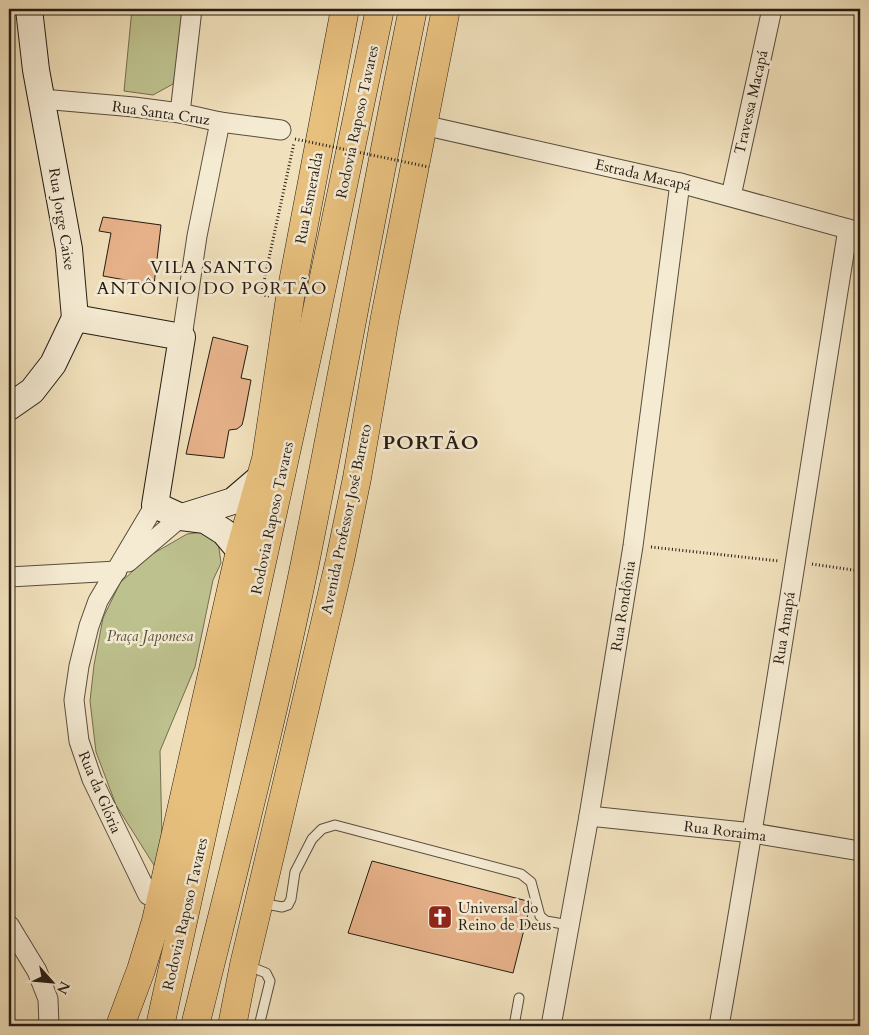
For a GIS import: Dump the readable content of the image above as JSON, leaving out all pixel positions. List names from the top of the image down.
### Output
{
  "streets": {
    "highway": ["Rodovia Raposo Tavares", "Rua Esmeralda", "Avenida Professor José Barreto"],
    "main road": ["Rua Jorge Caixe"],
    "street": [
      "Travessa Macapá",
      "Rua Santa Cruz",
      "Estrada Macapá",
      "Rua Rondônia",
      "Rua Amapá",
      "Rua da Glória",
      "Rua Roraima"
    ]
  },
  "crossings": [
    ["Travessa Macapá", "Estrada Macapá"],
    ["Rua Santa Cruz", "Rua Jorge Caixe"],
    ["Estrada Macapá", "Avenida Professor José Barreto"],
    ["Estrada Macapá", "Rua Rondônia"],
    ["Estrada Macapá", "Rua Amapá"],
    ["Rua Rondônia", "Rua Roraima"],
    ["Rua Amapá", "Rua Roraima"]
  ],
  "districts": ["VILA SANTO ANTÔNIO DO PORTÃO", "PORTÃO"],
  "parks": ["Praça Japonesa"],
  "places": {
    "church": ["Universal do Reino de Deus"]
  },
  "north": "bottom right"
}
